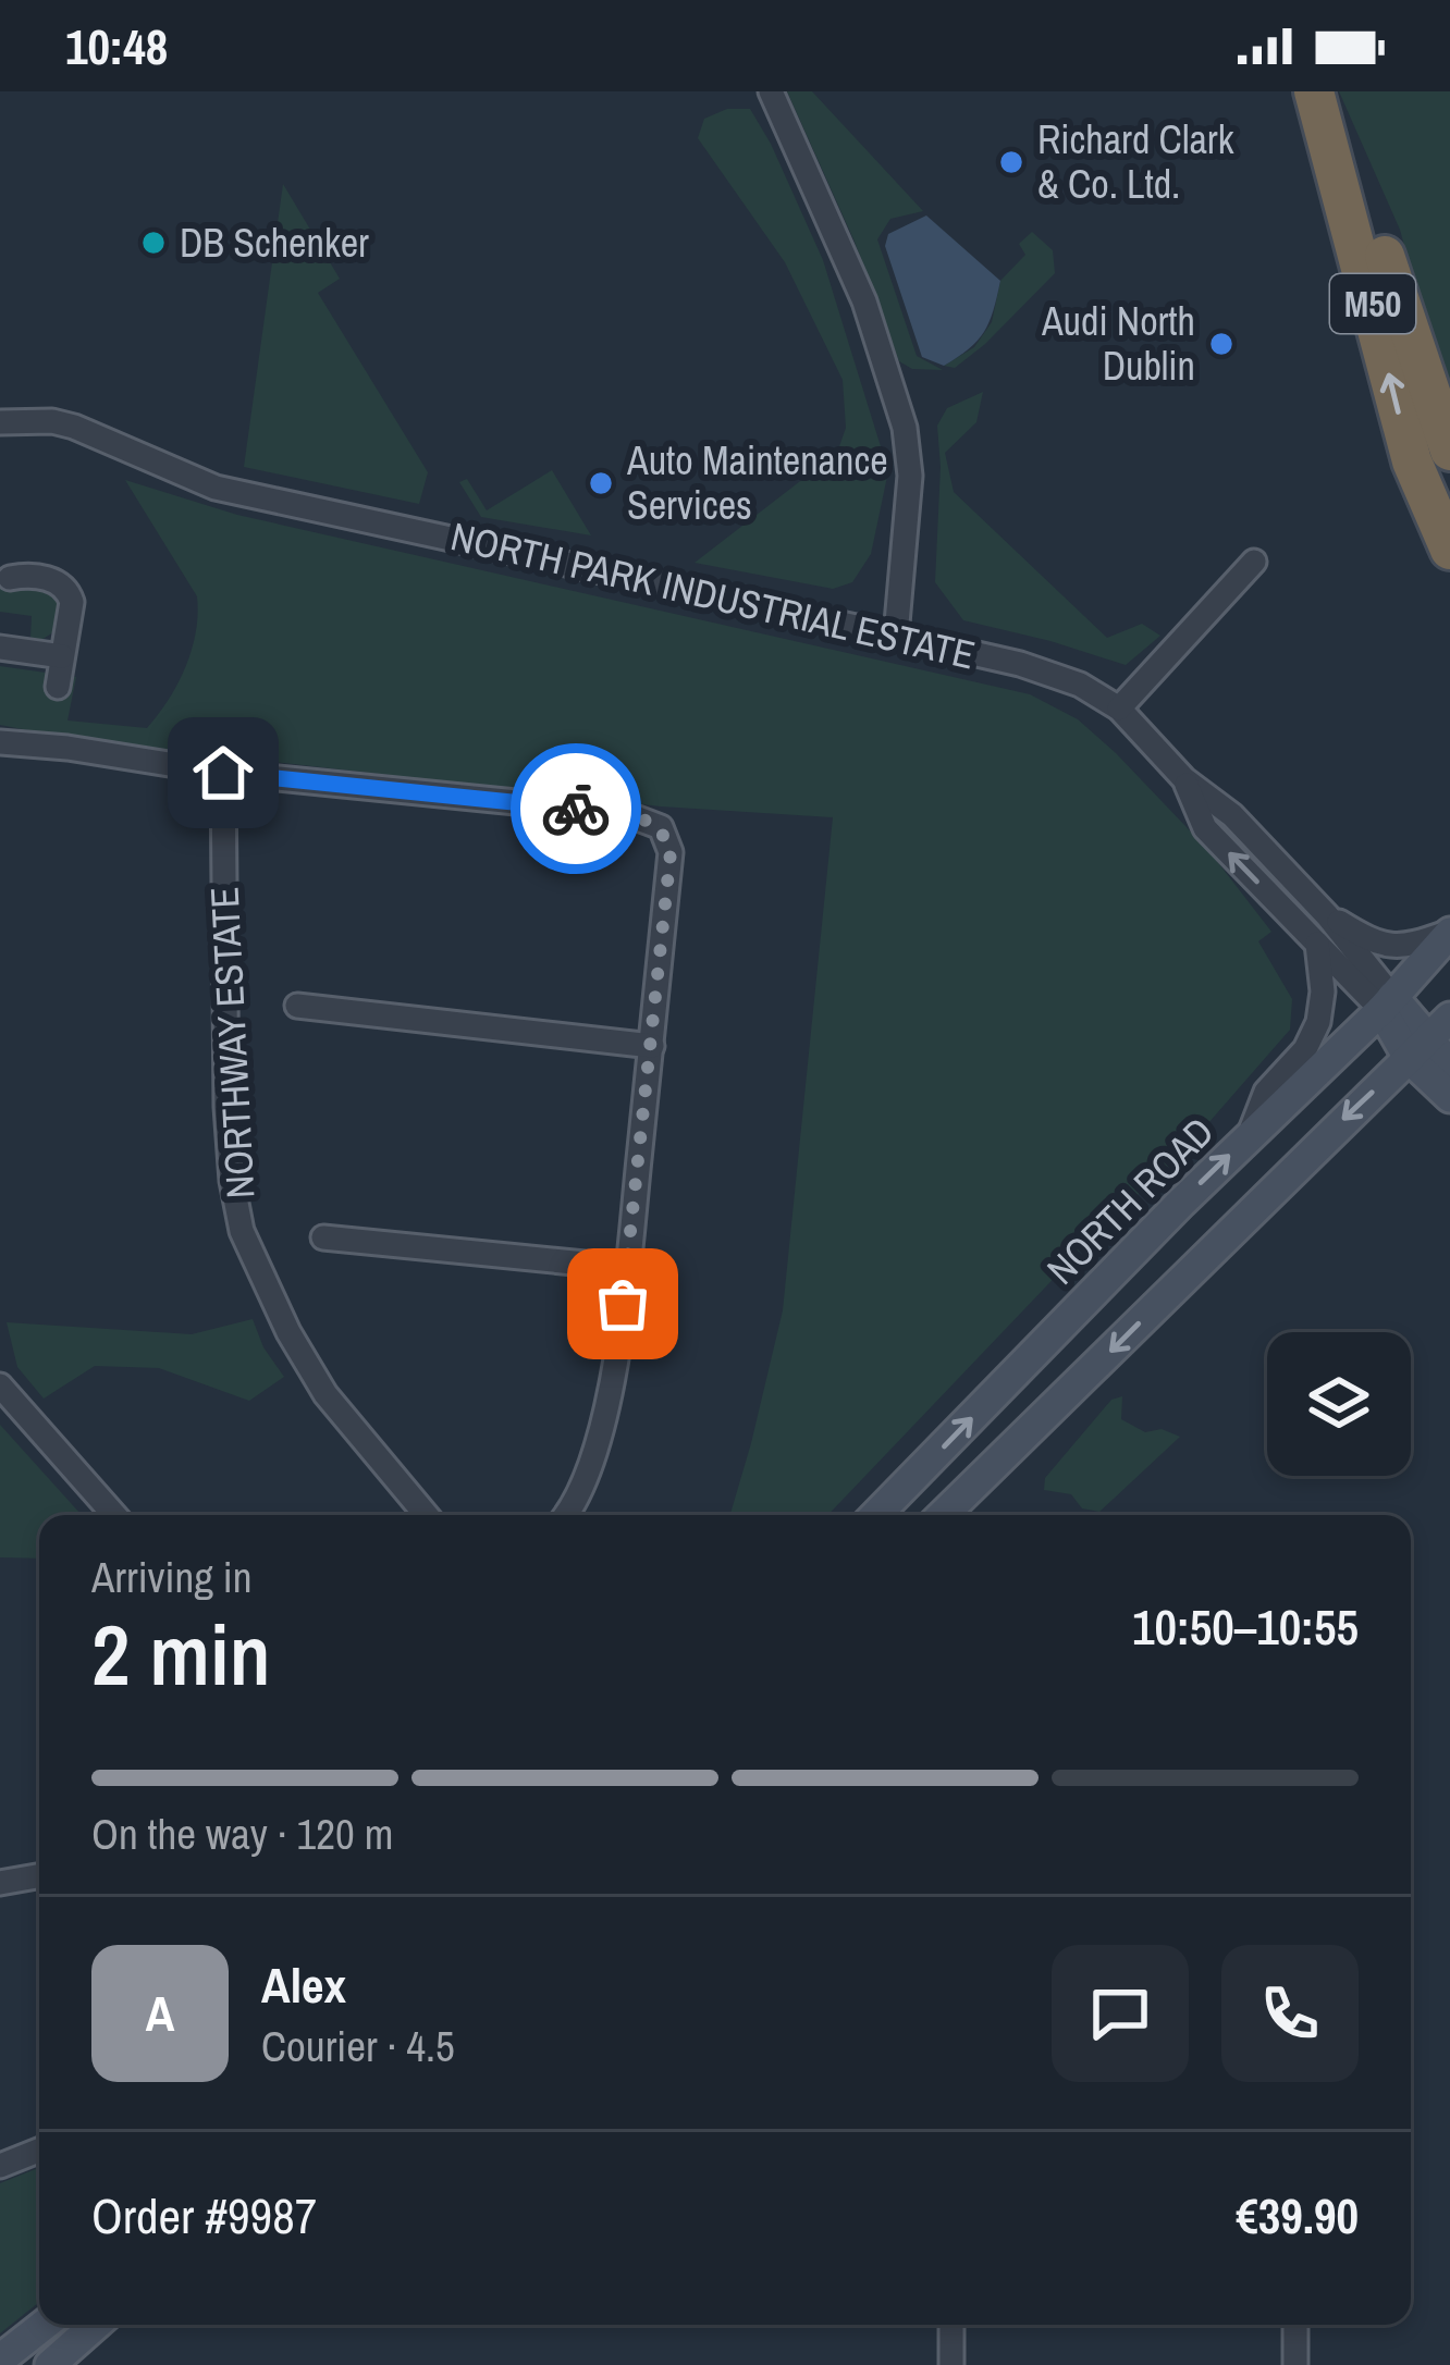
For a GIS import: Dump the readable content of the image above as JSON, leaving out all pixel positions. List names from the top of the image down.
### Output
{
  "streets": {
    "highway": ["M50"],
    "main road": ["NORTH ROAD"],
    "street": ["NORTH PARK INDUSTRIAL ESTATE", "NORTHWAY ESTATE"]
  },
  "crossings": [
    ["NORTH PARK INDUSTRIAL ESTATE", "NORTH ROAD"]
  ],
  "one_way": ["NORTH ROAD"],
  "places": [
    "Richard Clark & Co. Ltd.",
    "DB Schenker",
    "Audi North Dublin",
    "Auto Maintenance Services"
  ],
  "page": {
    "status": "10:48",
    "heading": ["2 min", "Arriving in", "10:50–10:55"],
    "panel": [
      "Alex",
      "Courier · 4.5",
      "Order #9987",
      "€39.90"
    ],
    "bar": "On the way · 120 m",
    "round": "A"
  }
}
